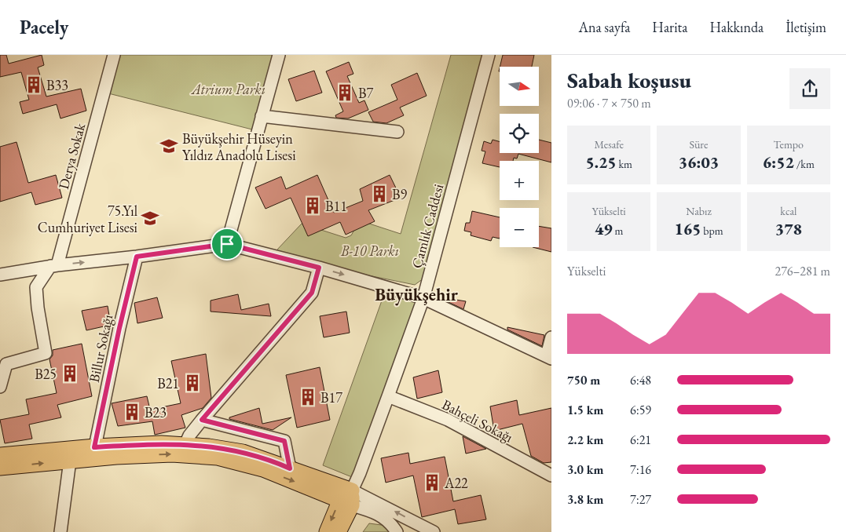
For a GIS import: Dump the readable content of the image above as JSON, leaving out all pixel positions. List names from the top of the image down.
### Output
{
  "streets": {
    "street": [
      "Derya Sokak",
      "Çamlık Caddesi",
      "Billur Sokağı",
      "Bahçeli Sokağı"
    ]
  },
  "crossings": [
    ["Çamlık Caddesi", "Bahçeli Sokağı"]
  ],
  "districts": ["Büyükşehir"],
  "parks": ["Atrium Parkı", "B-10 Parkı"],
  "places": {
    "building": [
      "B33",
      "B7",
      "B9",
      "B11",
      "B25",
      "B21",
      "B17",
      "B23",
      "A22"
    ],
    "school or university": ["Büyükşehir Hüseyin Yıldız Anadolu Lisesi", "75.Yıl Cumhuriyet Lisesi"]
  },
  "north": "right",
  "page": {
    "header": "Pacely",
    "nav": [
      "Ana sayfa",
      "Harita",
      "Hakkında",
      "İletişim"
    ],
    "heading": ["Sabah koşusu", "09:06 · 7 × 750 m"],
    "map_buttons": ["+", "−"],
    "stats": [
      ["Mesafe", "5.25 km"],
      ["Süre", "36:03"],
      ["Tempo", "6:52 /km"],
      ["Yükselti", "49 m"],
      ["Nabız", "165 bpm"],
      ["kcal", "378"]
    ],
    "chart": ["Yükselti", "276–281 m"],
    "list": [
      {
        "name": "750 m",
        "note": "6:48"
      },
      {
        "name": "1.5 km",
        "note": "6:59"
      },
      {
        "name": "2.2 km",
        "note": "6:21"
      },
      {
        "name": "3.0 km",
        "note": "7:16"
      },
      {
        "name": "3.8 km",
        "note": "7:27"
      }
    ]
  }
}
